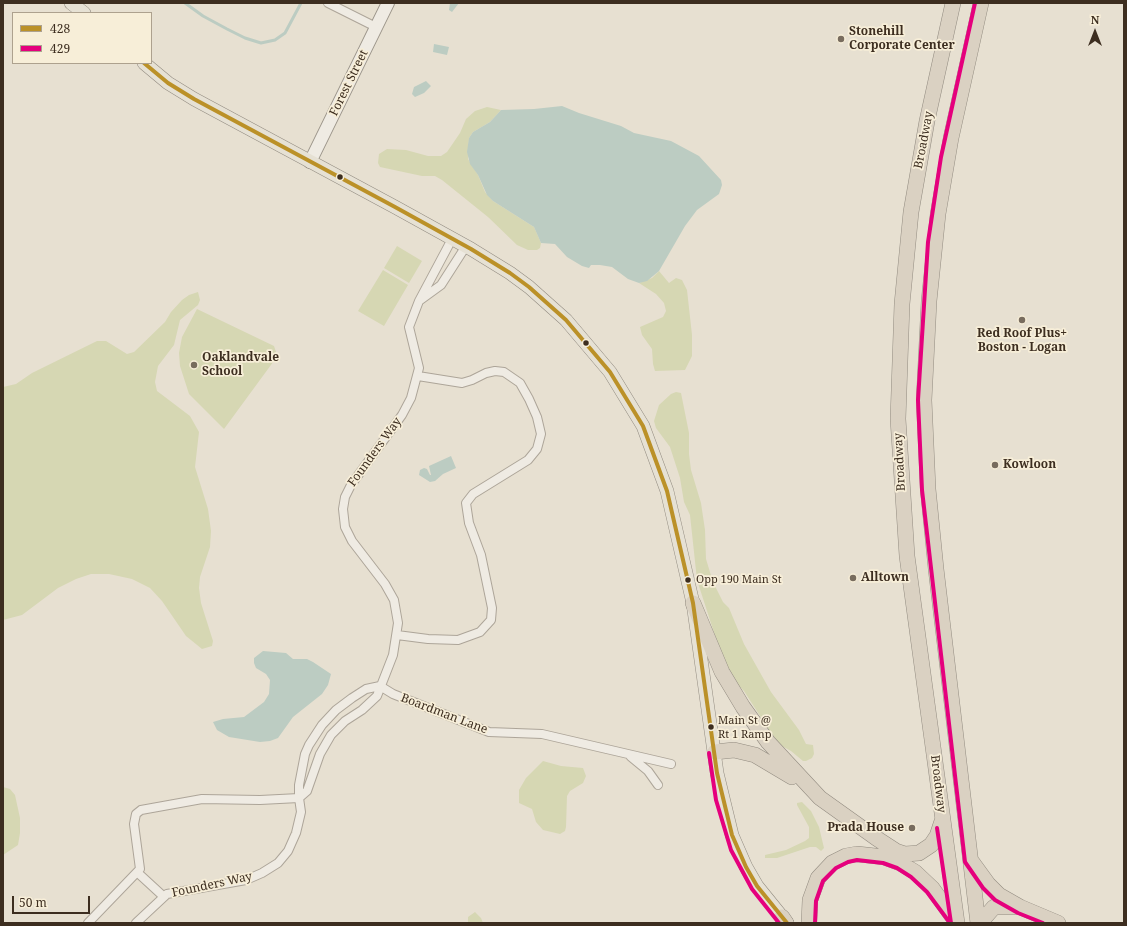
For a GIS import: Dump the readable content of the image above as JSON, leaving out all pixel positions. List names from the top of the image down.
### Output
{
  "streets": {
    "highway": ["Broadway"],
    "street": ["Forest Street", "Founders Way", "Boardman Lane"]
  },
  "crossings": [
    ["Founders Way", "Boardman Lane"]
  ],
  "places": [
    "Stonehill Corporate Center",
    "Red Roof Plus+ Boston - Logan",
    "Oaklandvale School",
    "Kowloon",
    "Alltown",
    "Opp 190 Main St",
    "Main St @ Rt 1 Ramp",
    "Prada House"
  ],
  "lines": ["transit line 429", "transit line 428"],
  "legend": ["428", "429"],
  "scale_bar": "50 m",
  "north": "top"
}
